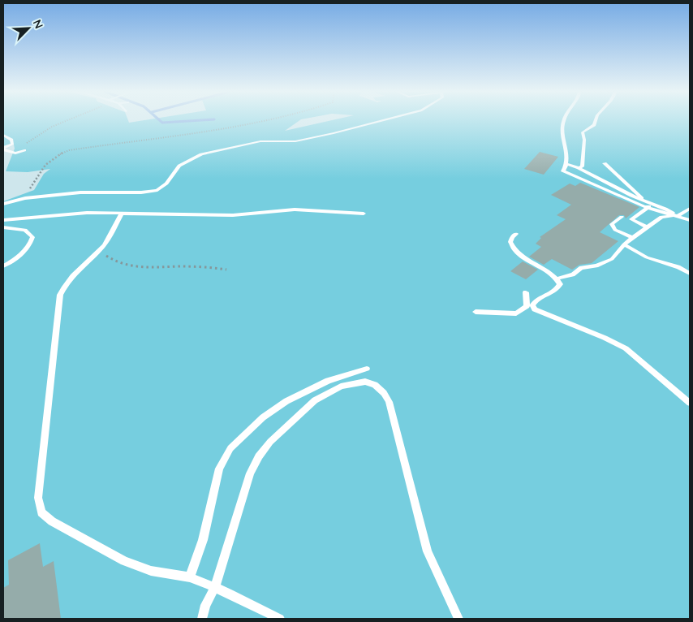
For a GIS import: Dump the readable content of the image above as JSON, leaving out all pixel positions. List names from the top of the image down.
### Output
{
  "north": "top right"
}
